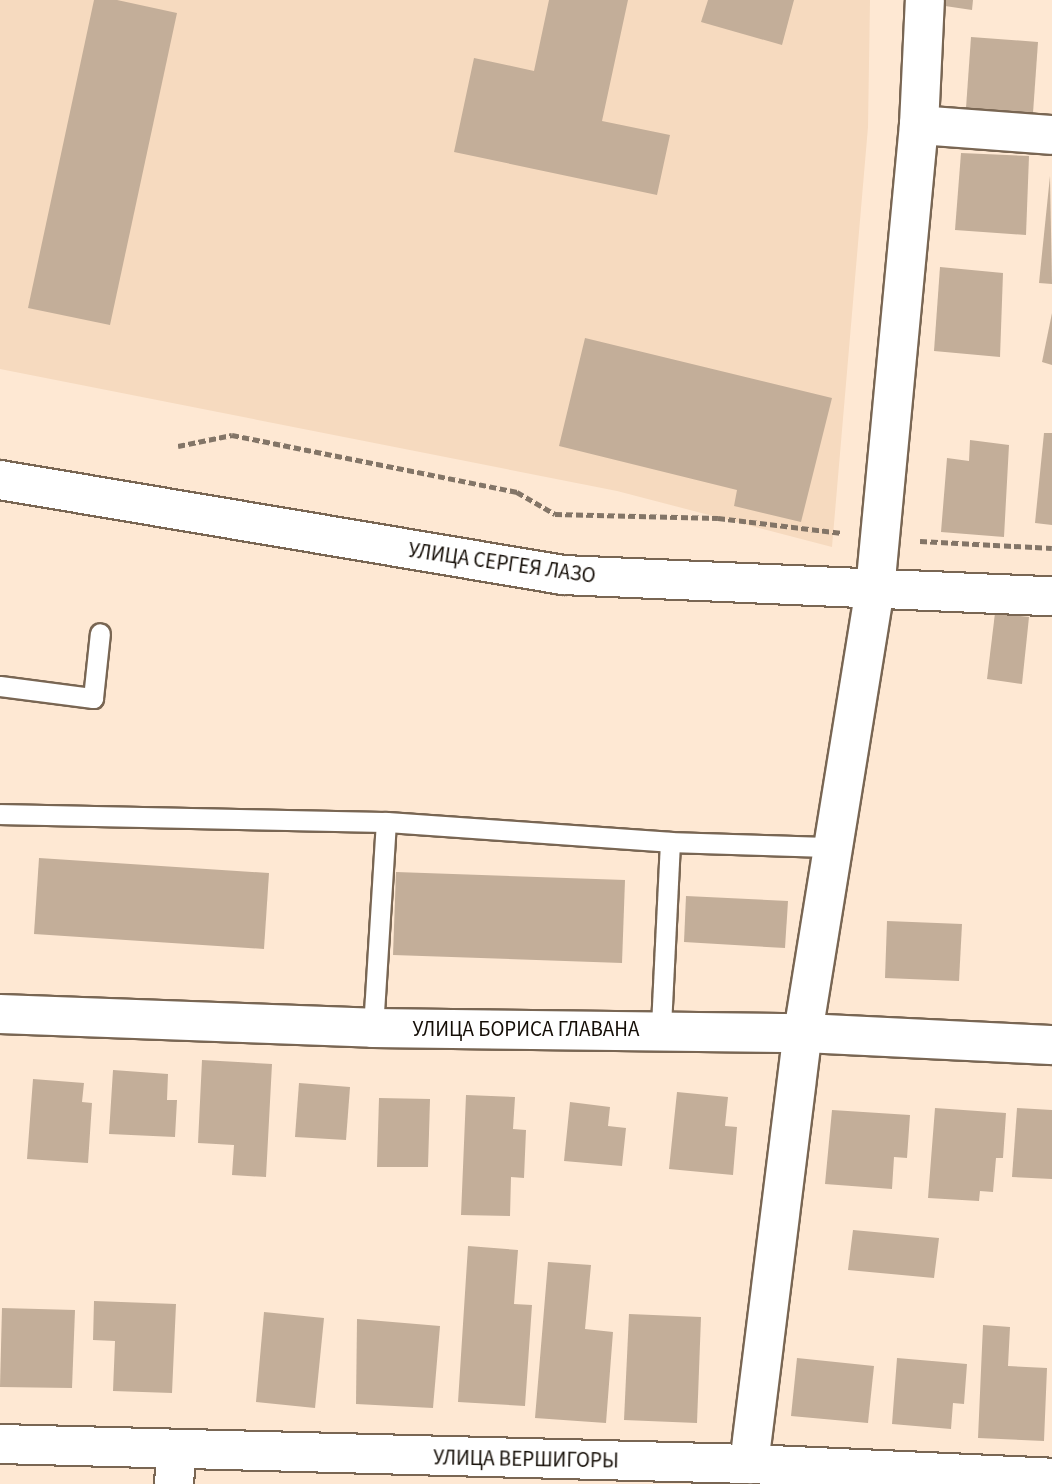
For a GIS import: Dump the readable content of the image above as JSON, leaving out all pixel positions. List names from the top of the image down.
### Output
{
  "streets": {
    "street": ["УЛИЦА СЕРГЕЯ ЛАЗО", "УЛИЦА БОРИСА ГЛАВАНА", "УЛИЦА ВЕРШИГОРЫ"]
  }
}
